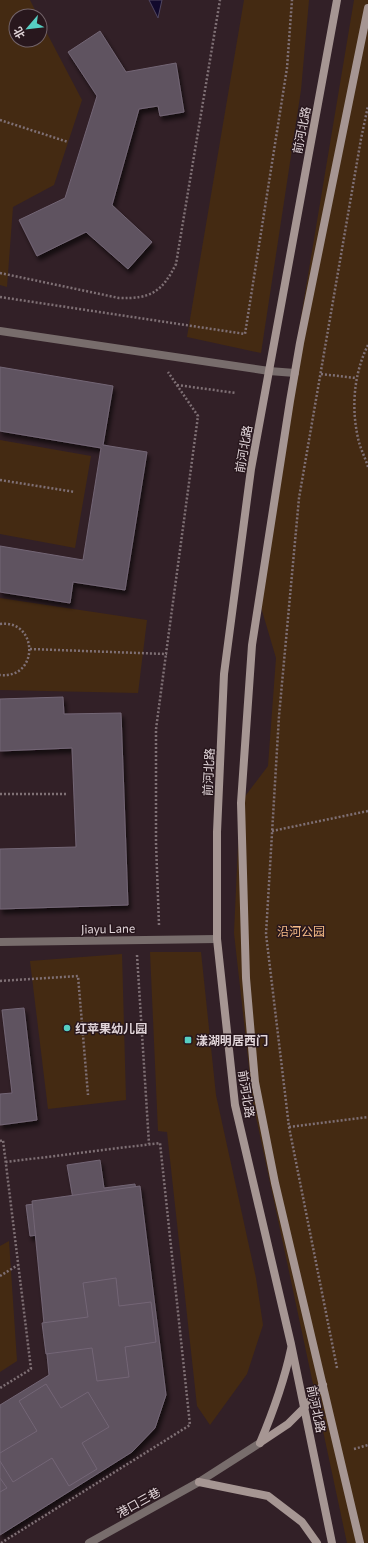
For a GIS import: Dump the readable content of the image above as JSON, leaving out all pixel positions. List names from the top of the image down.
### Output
{
  "streets": {
    "main road": ["前河北路"],
    "street": ["Jiayu Lane", "港口三巷"]
  },
  "crossings": [
    ["前河北路", "Jiayu Lane"]
  ],
  "parks": ["沿河公园"],
  "places": {
    "other": ["红苹果幼儿园"],
    "transit": ["漾湖明居西门"]
  },
  "north": "bottom left"
}
